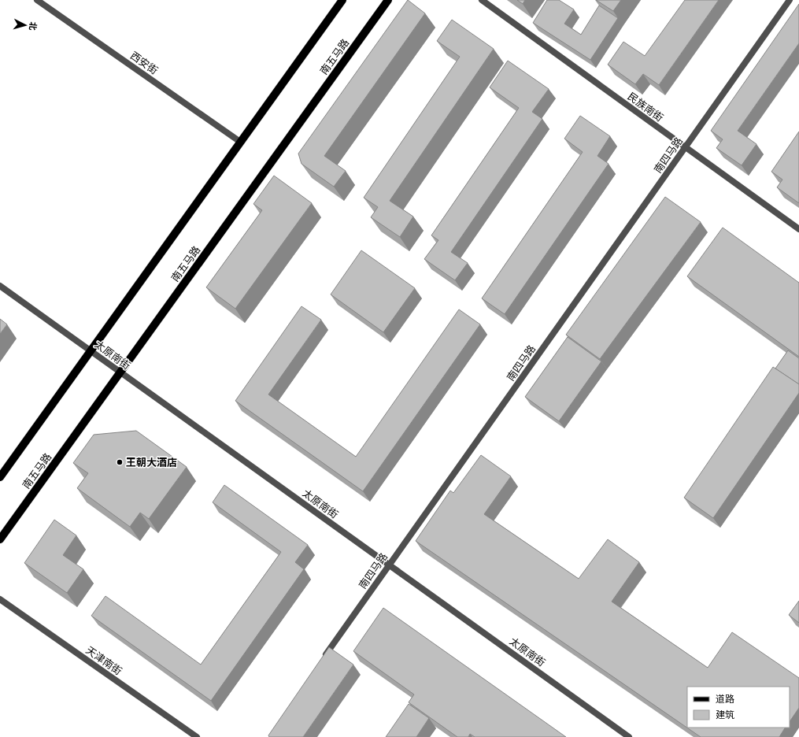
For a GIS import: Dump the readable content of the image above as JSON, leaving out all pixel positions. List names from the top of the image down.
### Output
{
  "streets": {
    "main road": ["南五马路"],
    "street": [
      "西安街",
      "民族南街",
      "南四马路",
      "太原南街",
      "天津南街"
    ]
  },
  "crossings": [
    ["南五马路", "太原南街"],
    ["民族南街", "南四马路"],
    ["南四马路", "太原南街"]
  ],
  "places": ["王朝大酒店"],
  "legend": ["道路", "建筑"],
  "north": "right"
}
